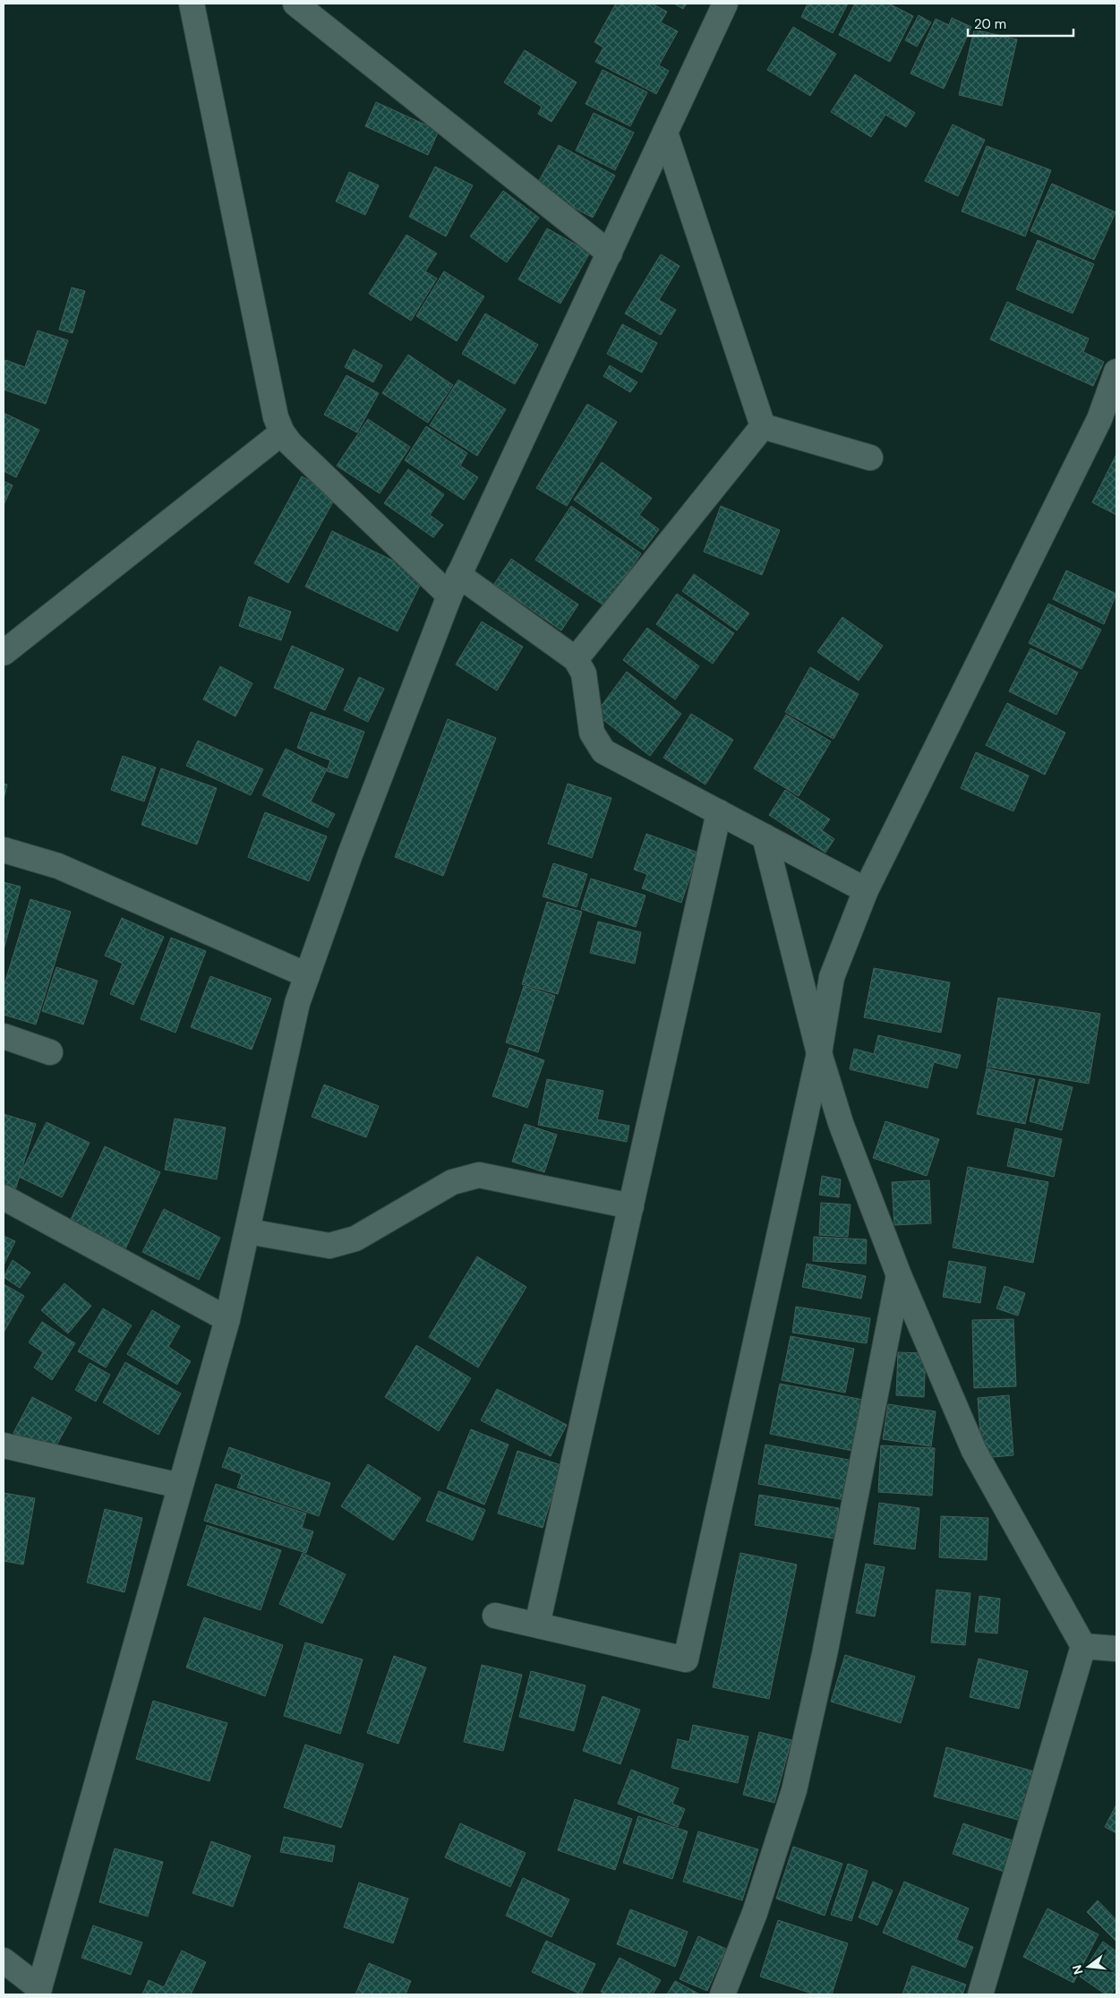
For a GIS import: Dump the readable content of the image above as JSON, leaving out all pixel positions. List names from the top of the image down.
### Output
{
  "scale_bar": "20 m",
  "north": "left"
}
